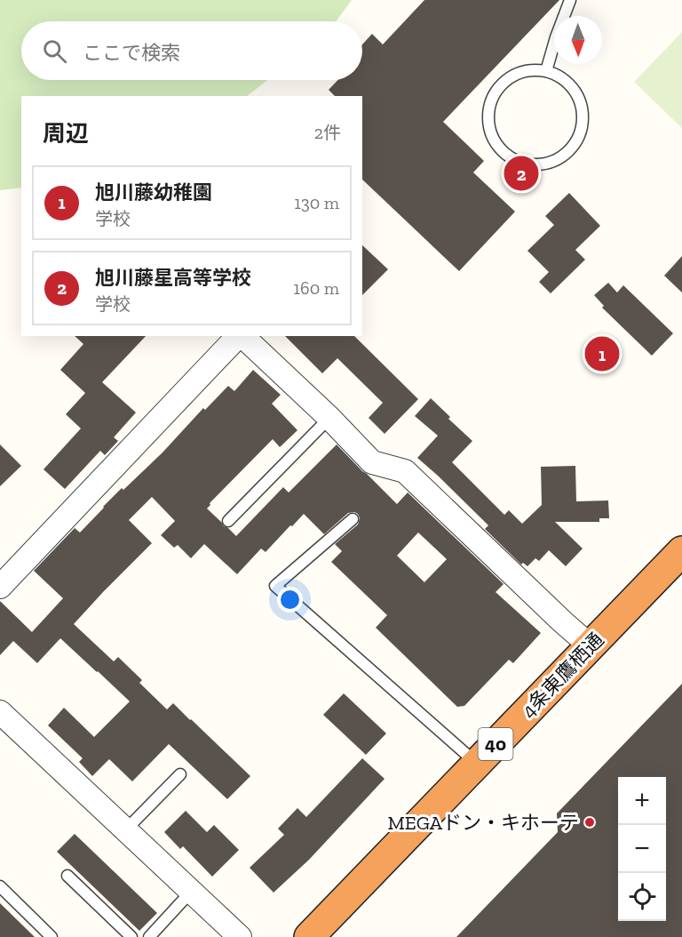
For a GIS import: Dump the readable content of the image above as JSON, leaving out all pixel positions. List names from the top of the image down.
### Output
{
  "streets": {
    "highway": ["4条東鷹栖通", "40"]
  },
  "places": ["MEGAドン・キホーテ"],
  "north": "bottom",
  "page": {
    "search": "ここで検索",
    "heading": ["周辺", "2件"],
    "pins": ["2", "1"],
    "list": [
      {
        "mark": "1",
        "name": "旭川藤幼稚園",
        "note": "学校",
        "value": "130 m"
      },
      {
        "mark": "2",
        "name": "旭川藤星高等学校",
        "note": "学校",
        "value": "160 m"
      }
    ],
    "map_buttons": ["+", "−"]
  }
}
